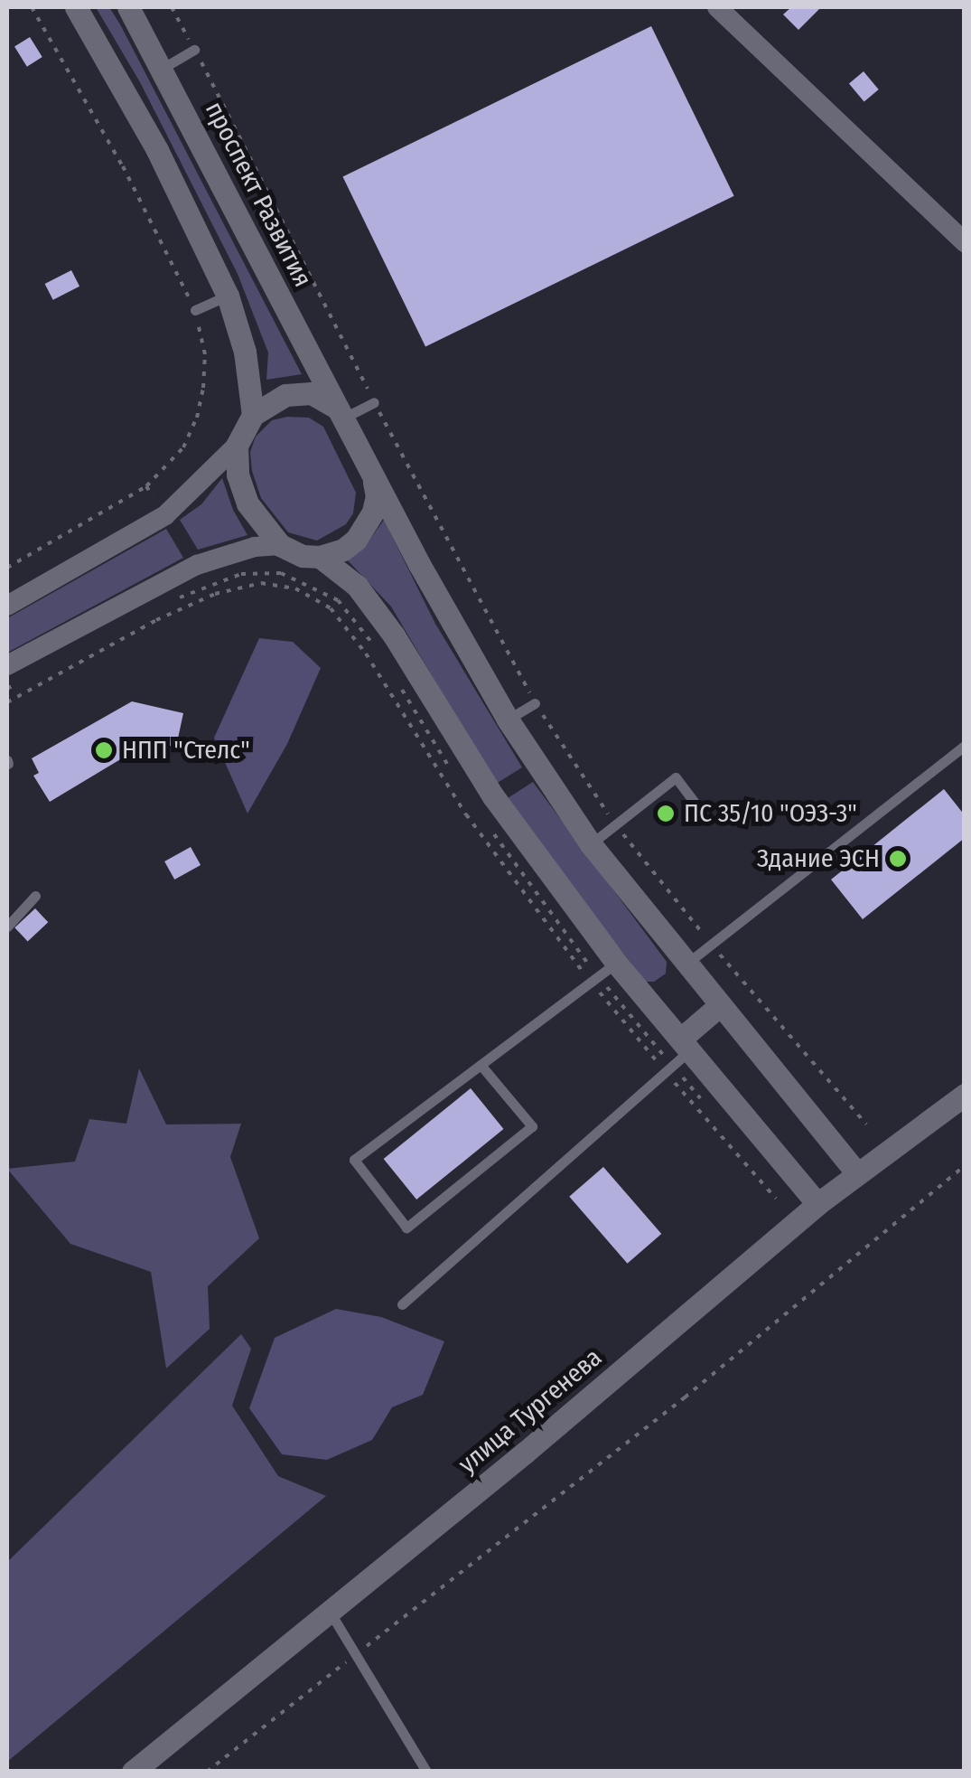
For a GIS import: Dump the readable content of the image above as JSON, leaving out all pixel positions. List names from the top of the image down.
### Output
{
  "streets": {
    "street": ["проспект Развития", "улица Тургенева"]
  },
  "places": ["НПП \"Стелс\"", "ПС 35/10 \"ОЭЗ-3\"", "Здание ЭСН"]
}
